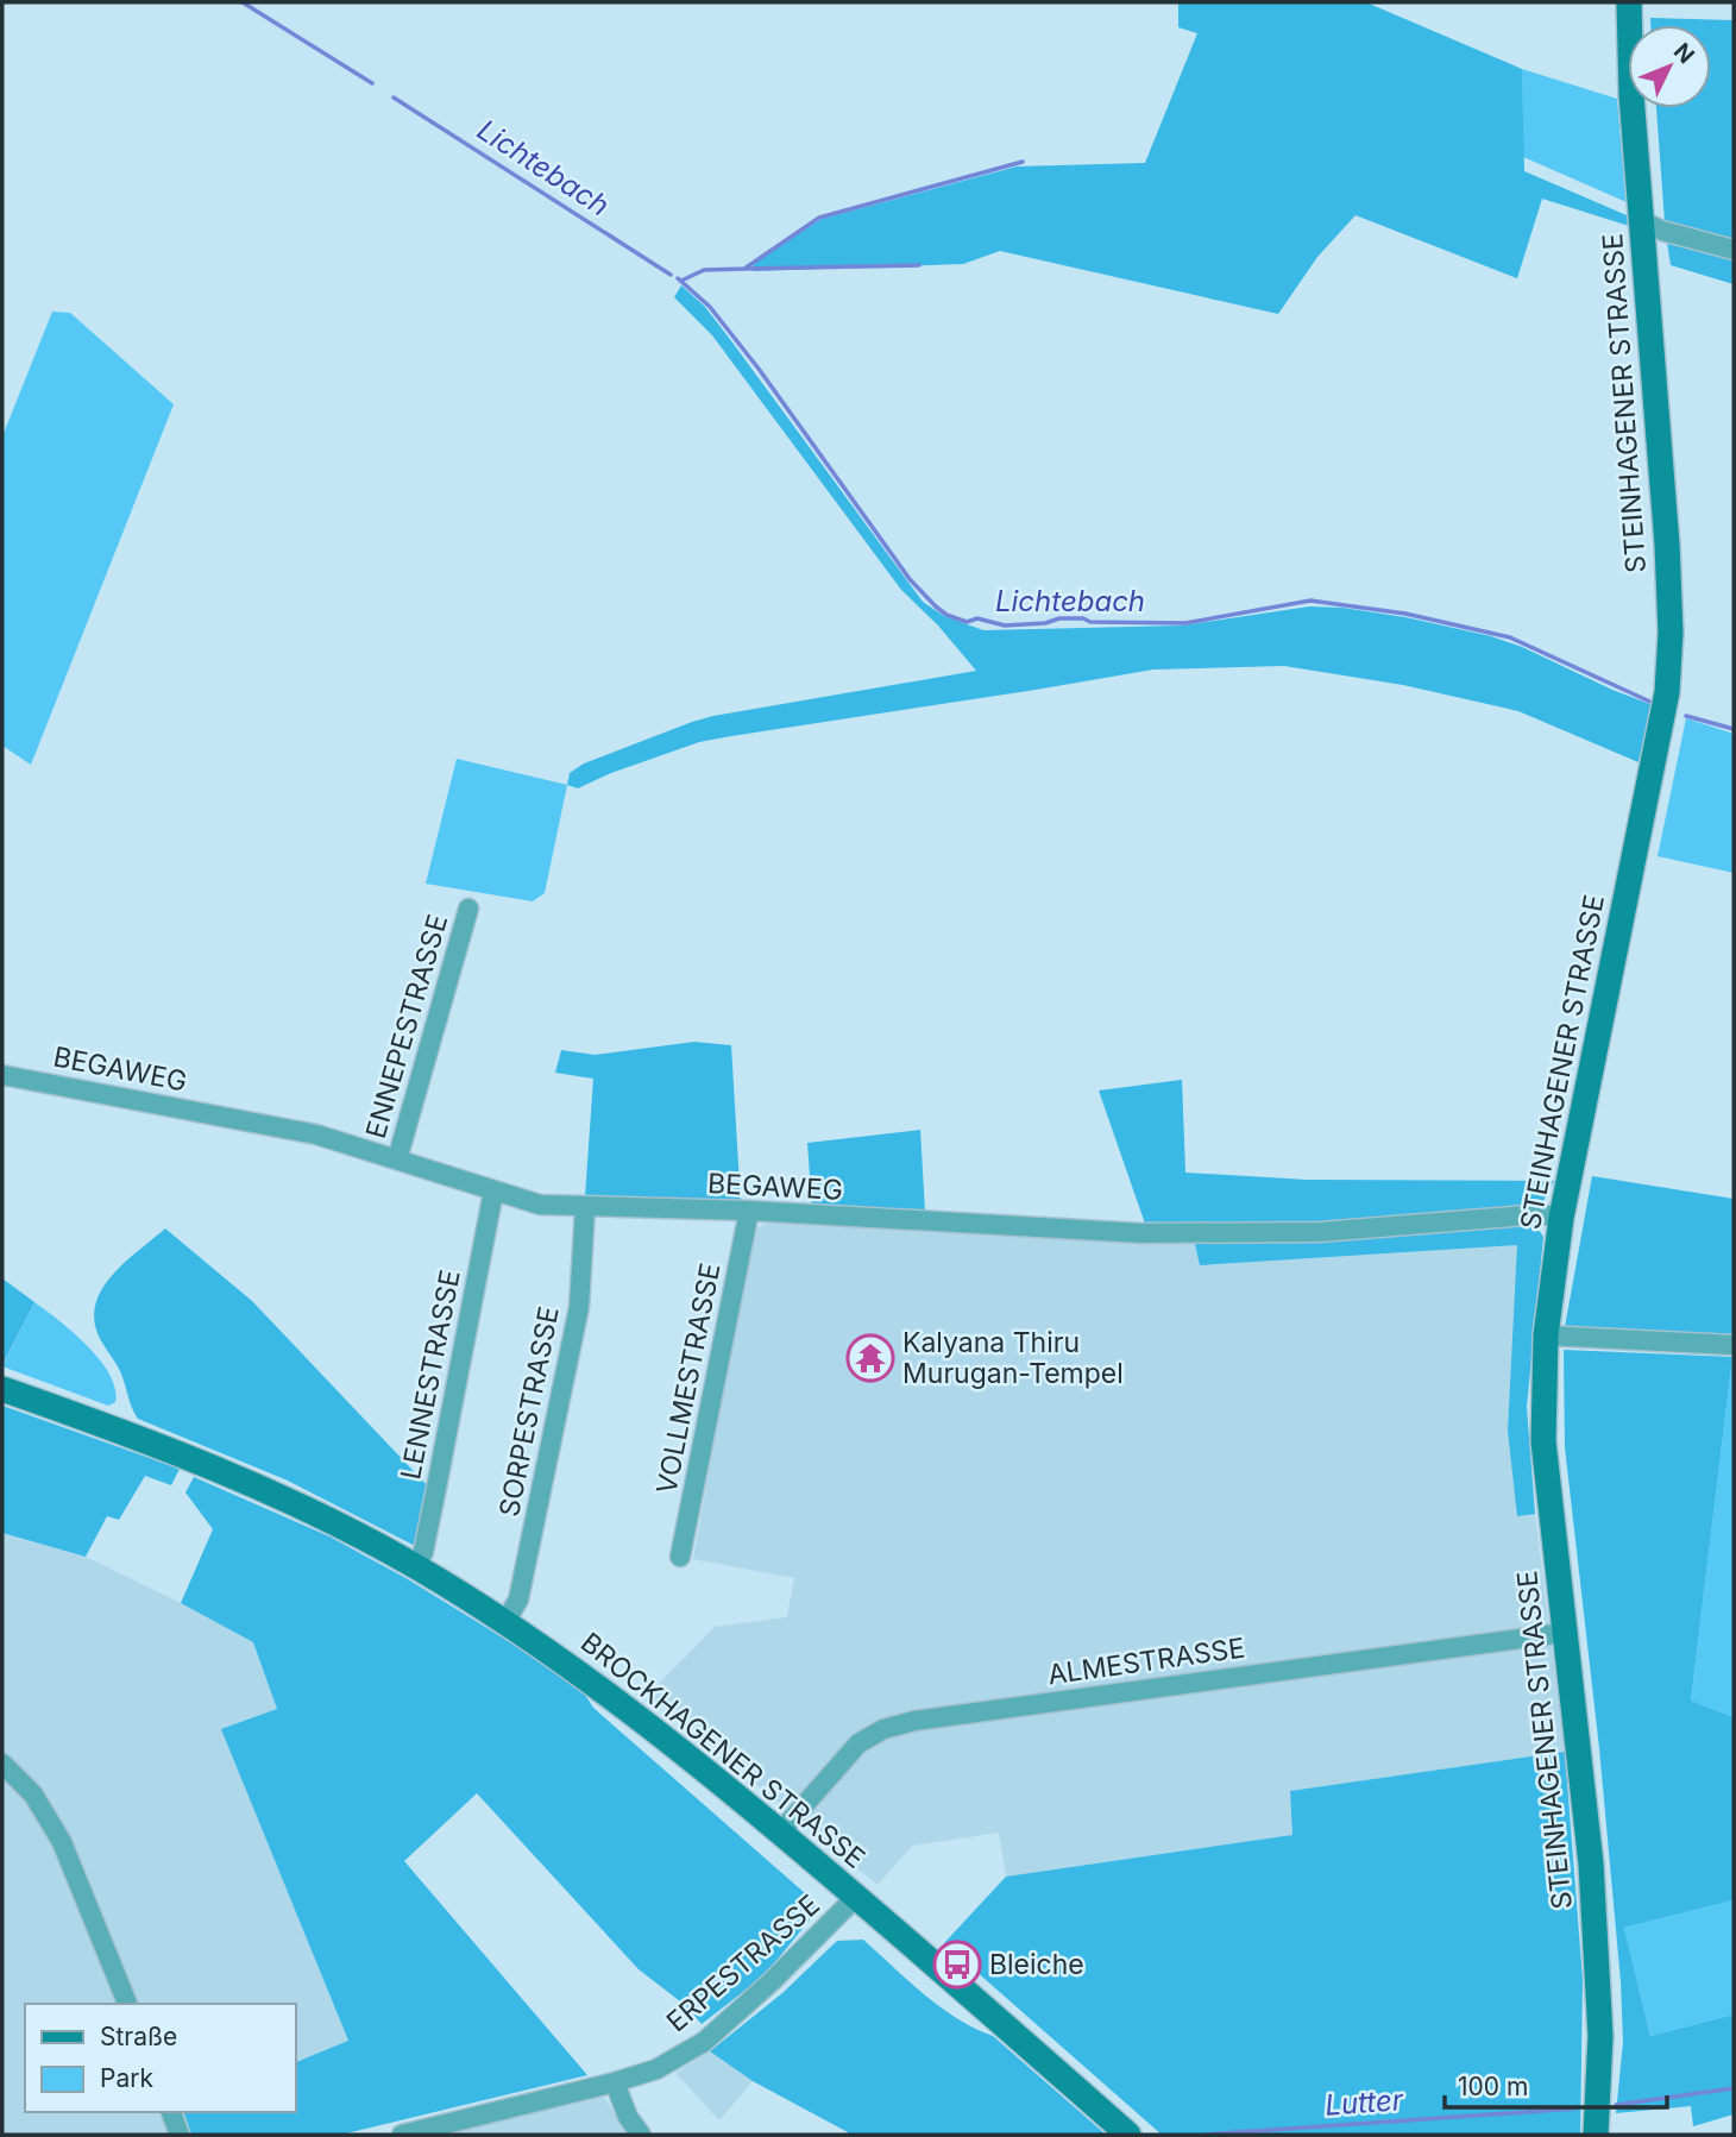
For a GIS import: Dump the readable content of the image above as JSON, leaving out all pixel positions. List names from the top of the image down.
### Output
{
  "streets": {
    "main road": ["STEINHAGENER STRASSE", "BROCKHAGENER STRASSE"],
    "street": [
      "ENNEPESTRASSE",
      "BEGAWEG",
      "LENNESTRASSE",
      "VOLLMESTRASSE",
      "SORPESTRASSE",
      "ALMESTRASSE",
      "ERPESTRASSE"
    ]
  },
  "crossings": [
    ["STEINHAGENER STRASSE", "BEGAWEG"],
    ["STEINHAGENER STRASSE", "ALMESTRASSE"],
    ["ENNEPESTRASSE", "BEGAWEG"],
    ["BEGAWEG", "LENNESTRASSE"],
    ["BEGAWEG", "VOLLMESTRASSE"],
    ["BEGAWEG", "SORPESTRASSE"],
    ["LENNESTRASSE", "BROCKHAGENER STRASSE"],
    ["SORPESTRASSE", "BROCKHAGENER STRASSE"],
    ["ALMESTRASSE", "BROCKHAGENER STRASSE"],
    ["BROCKHAGENER STRASSE", "ERPESTRASSE"]
  ],
  "water": ["Lichtebach", "Lutter"],
  "places": {
    "temple": ["Kalyana Thiru Murugan-Tempel"],
    "bus stop": ["Bleiche"]
  },
  "legend": ["Straße", "Park"],
  "scale_bar": "100 m",
  "north": "top right"
}
